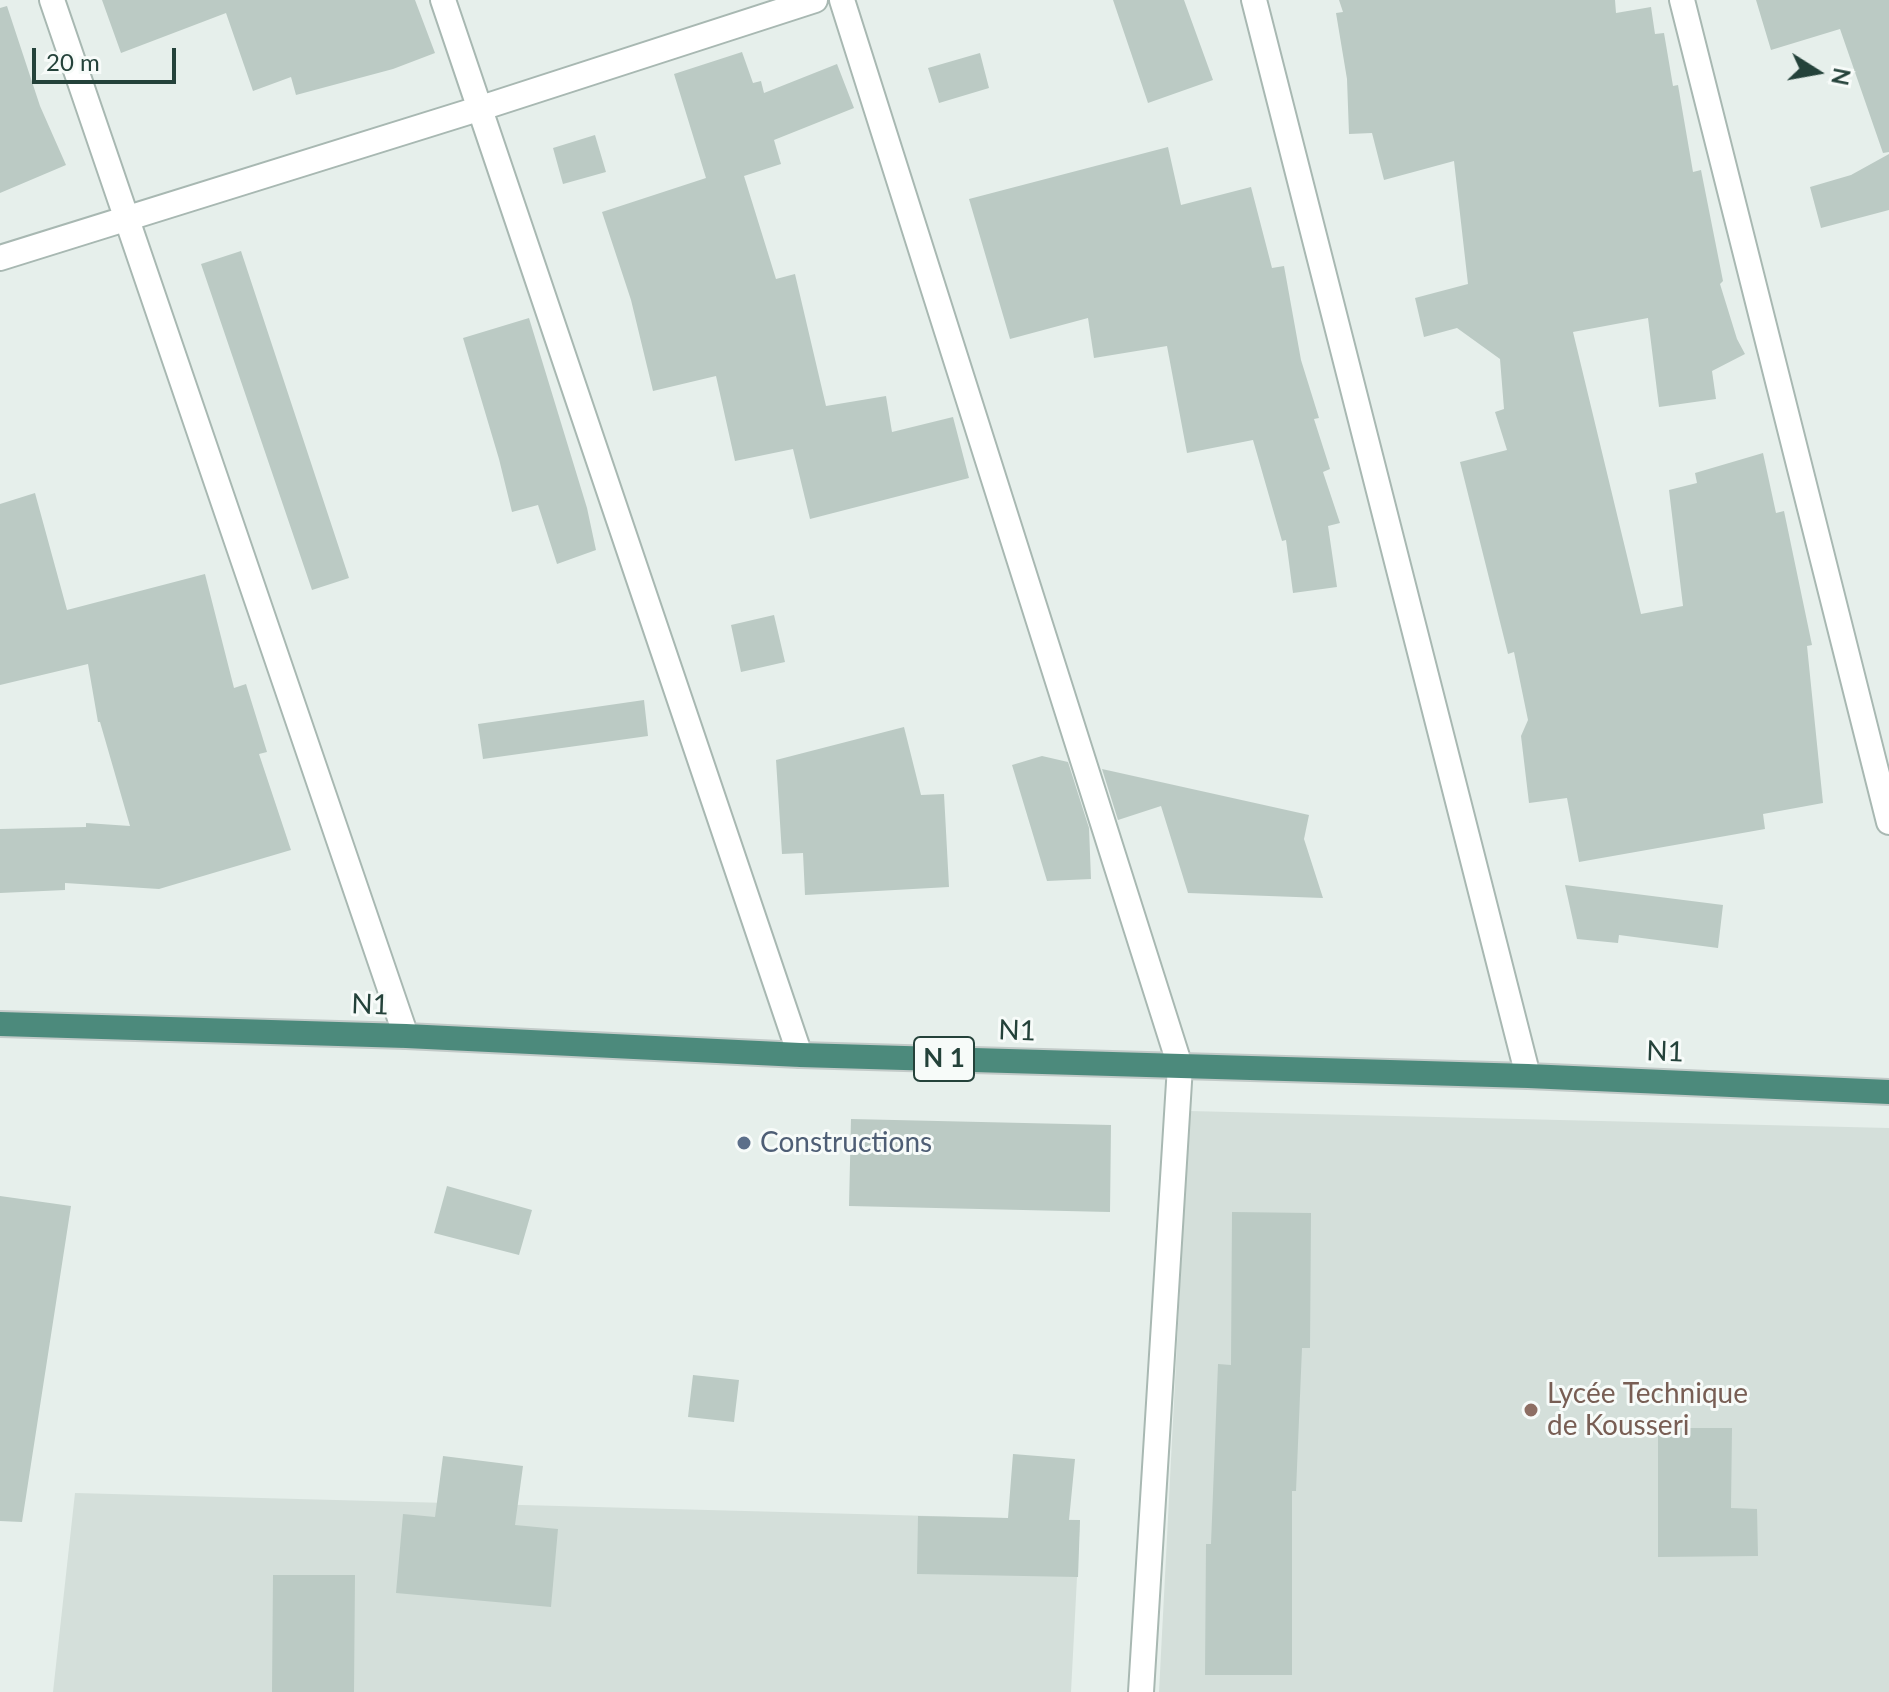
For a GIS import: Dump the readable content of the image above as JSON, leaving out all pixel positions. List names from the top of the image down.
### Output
{
  "streets": {
    "highway": ["N1", "N 1"]
  },
  "places": ["Constructions", "Lycée Technique de Kousseri"],
  "scale_bar": "20 m",
  "north": "right"
}
